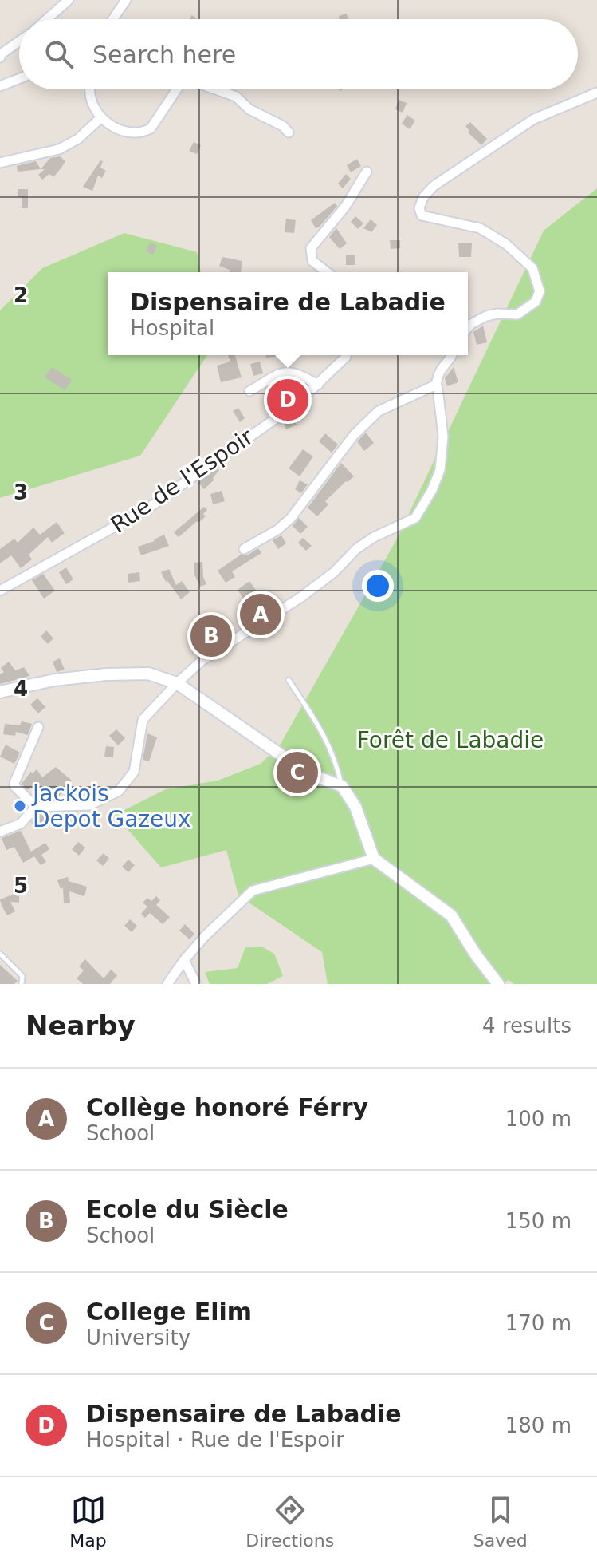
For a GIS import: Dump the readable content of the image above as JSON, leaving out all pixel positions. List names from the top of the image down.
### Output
{
  "streets": {
    "street": ["Rue de l'Espoir"]
  },
  "parks": ["Forêt de Labadie"],
  "places": ["Jackois Depot Gazeux"],
  "page": {
    "search": "Search here",
    "popup": ["Dispensaire de Labadie", "Hospital"],
    "pins": [
      "D",
      "A",
      "B",
      "C"
    ],
    "heading": ["Nearby", "4 results"],
    "list": [
      {
        "mark": "A",
        "name": "Collège honoré Férry",
        "note": "School",
        "value": "100 m"
      },
      {
        "mark": "B",
        "name": "Ecole du Siècle",
        "note": "School",
        "value": "150 m"
      },
      {
        "mark": "C",
        "name": "College Elim",
        "note": "University",
        "value": "170 m"
      },
      {
        "mark": "D",
        "name": "Dispensaire de Labadie",
        "note": "Hospital · Rue de l'Espoir",
        "value": "180 m"
      }
    ],
    "nav": ["Map", "Directions", "Saved"]
  },
  "grid": {
    "rows": [
      "2",
      "3",
      "4",
      "5"
    ]
  }
}
